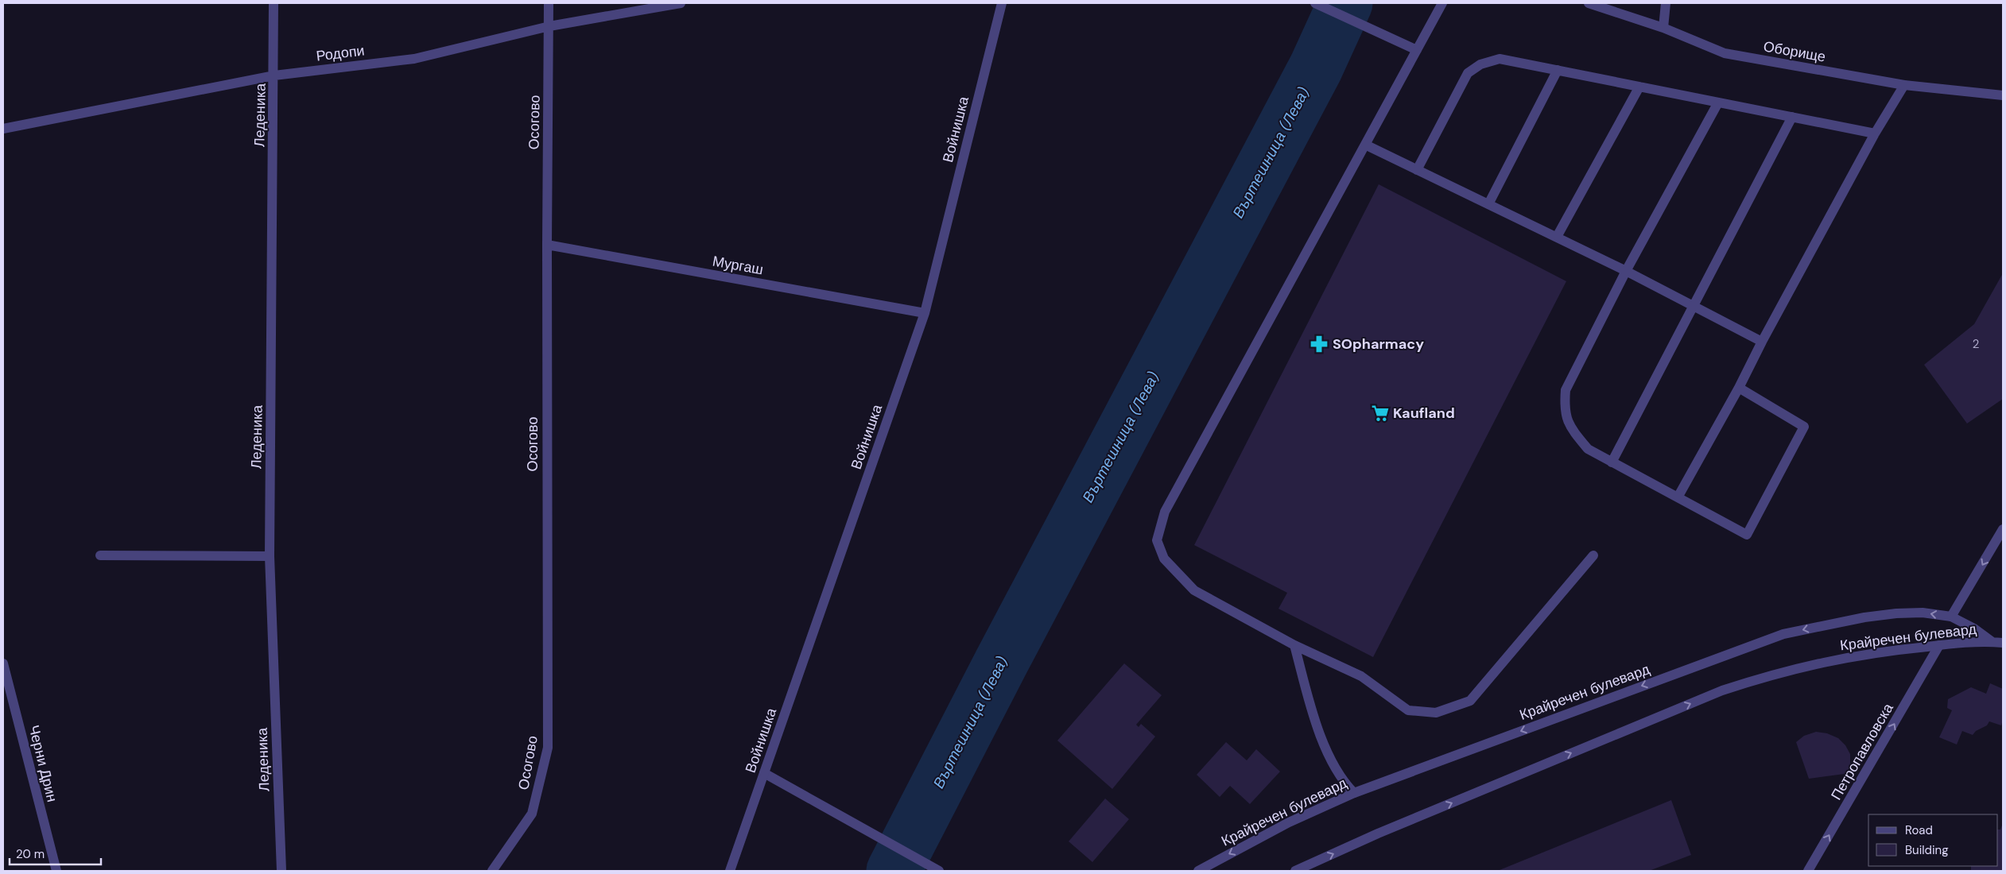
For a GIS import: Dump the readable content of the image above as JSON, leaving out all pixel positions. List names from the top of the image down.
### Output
{
  "streets": {
    "street": [
      "Оборище",
      "Родопи",
      "Леденика",
      "Осогово",
      "Войнишка",
      "Мургаш",
      "Крайречен булевард",
      "Петропавловска",
      "Черни Дрин"
    ]
  },
  "crossings": [
    ["Родопи", "Леденика"],
    ["Родопи", "Осогово"],
    ["Осогово", "Мургаш"],
    ["Войнишка", "Мургаш"],
    ["Крайречен булевард", "Петропавловска"]
  ],
  "one_way": ["Петропавловска"],
  "water": ["Въртешница (Лева)"],
  "places": {
    "pharmacy": ["SOpharmacy"],
    "supermarket": ["Kaufland"]
  },
  "house_numbers": ["2"],
  "legend": ["Road", "Building"],
  "scale_bar": "20 m"
}
